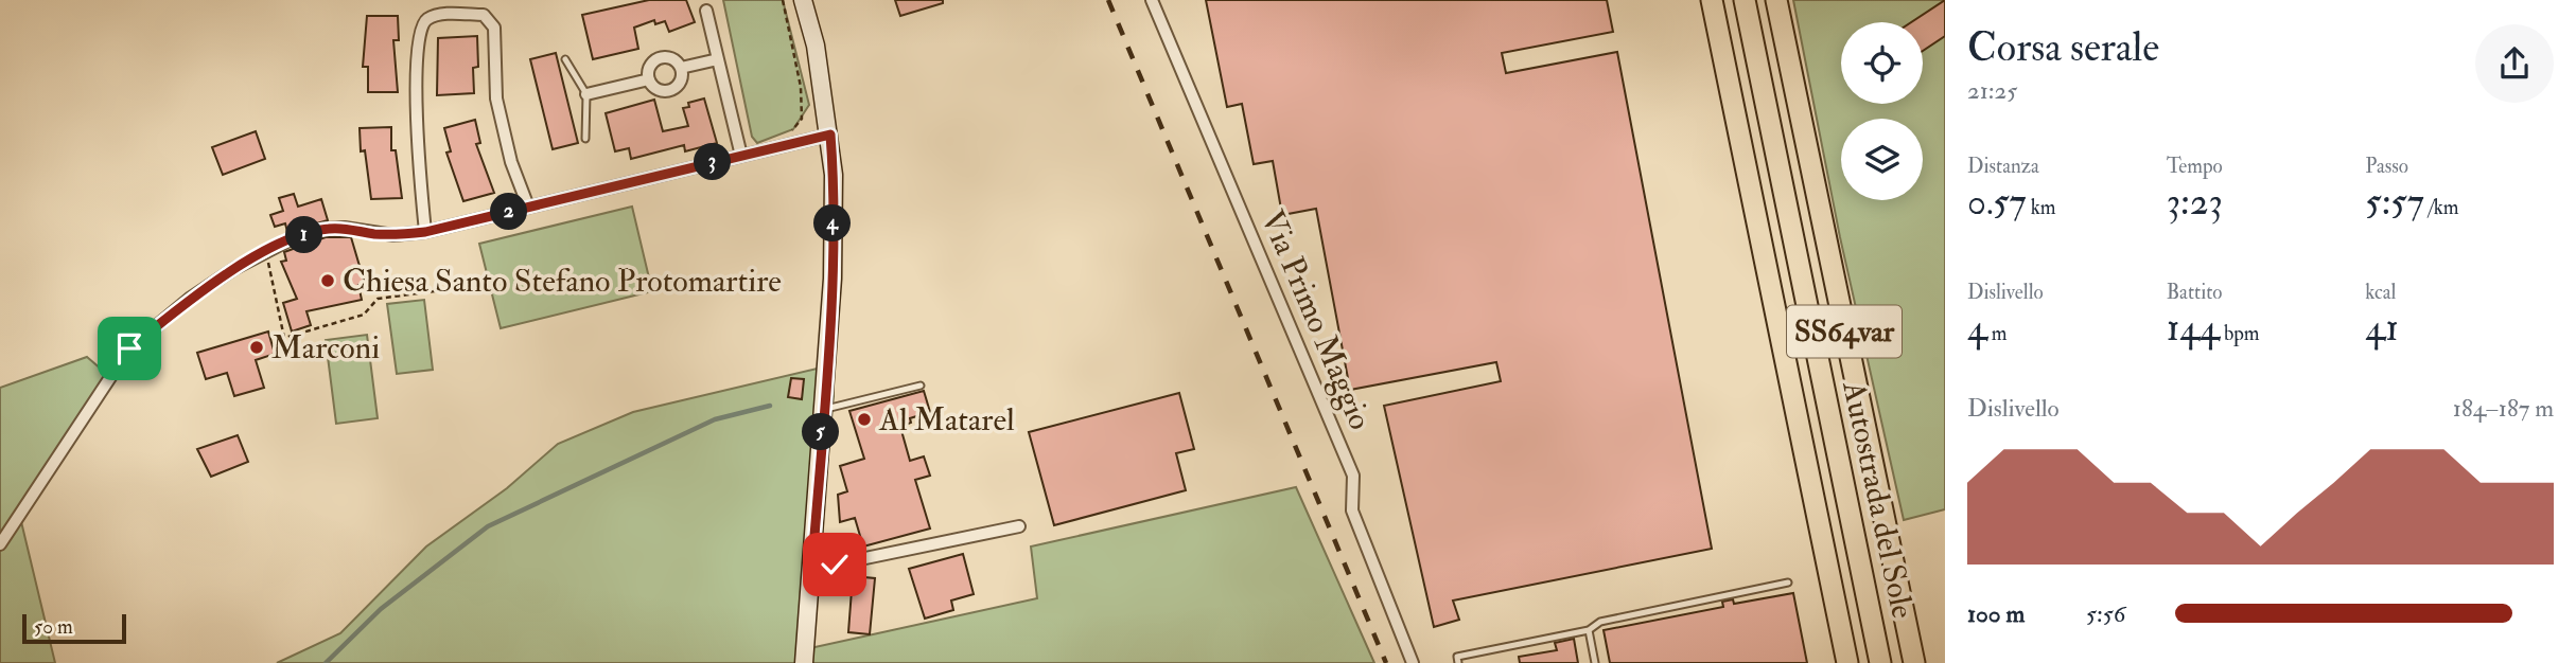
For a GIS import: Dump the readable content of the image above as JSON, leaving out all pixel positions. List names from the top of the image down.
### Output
{
  "streets": {
    "highway": ["SS64var", "Autostrada del Sole"],
    "street": ["Via Primo Maggio"]
  },
  "places": ["Chiesa Santo Stefano Protomartire", "Marconi", "Al Matarel"],
  "scale_bar": "50 m",
  "page": {
    "heading": ["Corsa serale", "21:25"],
    "stats": [
      ["Distanza", "0.57 km"],
      ["Tempo", "3:23"],
      ["Passo", "5:57 /km"],
      ["Dislivello", "4 m"],
      ["Battito", "144 bpm"],
      ["kcal", "41"]
    ],
    "pins": [
      "3",
      "2",
      "4",
      "1",
      "5"
    ],
    "chart": ["Dislivello", "184–187 m"],
    "list": [
      {
        "name": "100 m",
        "note": "5:56"
      }
    ],
    "scale": "50 m"
  }
}
